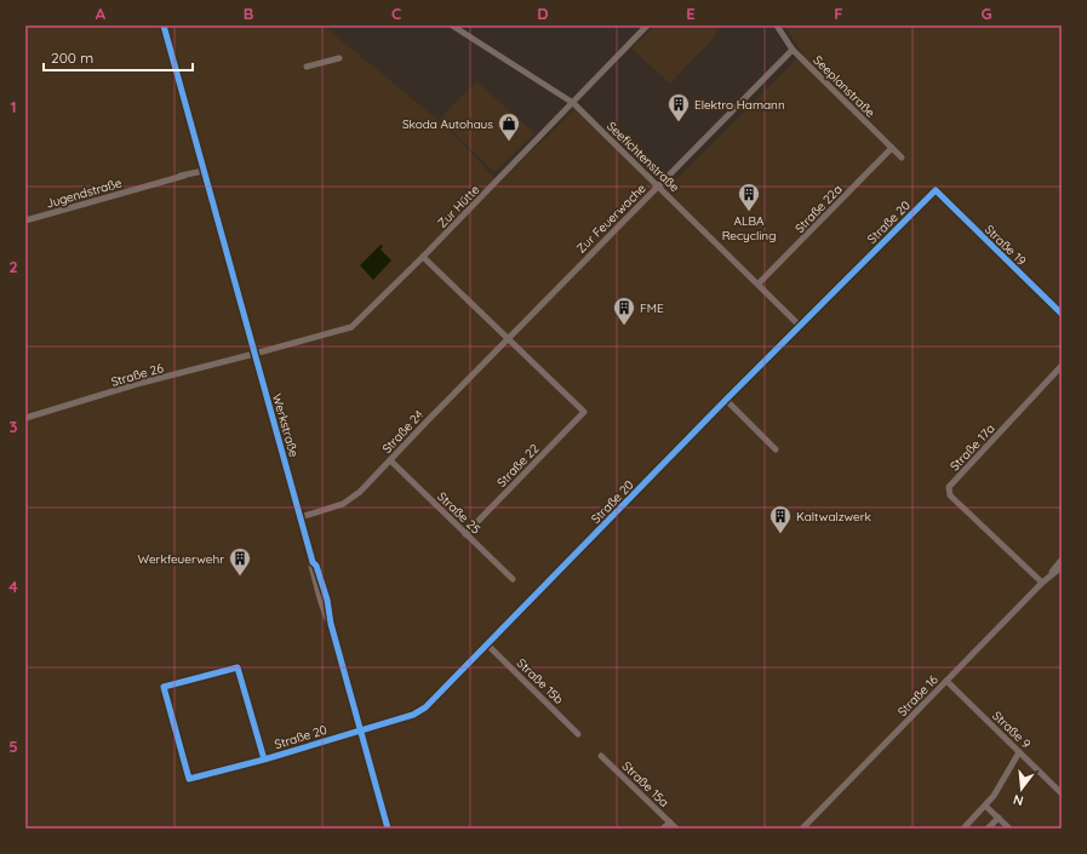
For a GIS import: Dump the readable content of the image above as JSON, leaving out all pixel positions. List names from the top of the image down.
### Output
{
  "streets": {
    "street": [
      "Seeplanstraße",
      "Seefichtenstraße",
      "Jugendstraße",
      "Zur Hütte",
      "Straße 22a",
      "Zur Feuerwache",
      "Straße 20",
      "Straße 19",
      "Straße 26",
      "Werkstraße",
      "Straße 24",
      "Straße 17a",
      "Straße 22",
      "Straße 25",
      "Straße 15b",
      "Straße 16",
      "Straße 9",
      "Straße 15a"
    ]
  },
  "crossings": [
    ["Seeplanstraße", "Straße 22a"],
    ["Seeplanstraße", "Zur Feuerwache"],
    ["Seefichtenstraße", "Zur Hütte"],
    ["Seefichtenstraße", "Straße 22a"],
    ["Seefichtenstraße", "Zur Feuerwache"],
    ["Seefichtenstraße", "Straße 20"],
    ["Jugendstraße", "Werkstraße"],
    ["Zur Hütte", "Straße 26"],
    ["Zur Hütte", "Werkstraße"],
    ["Zur Feuerwache", "Straße 24"],
    ["Zur Feuerwache", "Straße 22"],
    ["Straße 20", "Straße 19"],
    ["Straße 20", "Werkstraße"],
    ["Straße 20", "Straße 15b"],
    ["Straße 26", "Werkstraße"],
    ["Werkstraße", "Straße 24"],
    ["Straße 24", "Straße 22"],
    ["Straße 24", "Straße 25"],
    ["Straße 17a", "Straße 16"],
    ["Straße 22", "Straße 25"],
    ["Straße 16", "Straße 9"]
  ],
  "places": {
    "building": [
      "Elektro Hamann",
      "ALBA Recycling",
      "FME",
      "Kaltwalzwerk",
      "Werkfeuerwehr"
    ],
    "shop": ["Skoda Autohaus"]
  },
  "scale_bar": "200 m",
  "north": "bottom",
  "grid": {
    "columns": [
      "A",
      "B",
      "C",
      "D",
      "E",
      "F",
      "G"
    ],
    "rows": [
      "1",
      "2",
      "3",
      "4",
      "5"
    ]
  }
}
